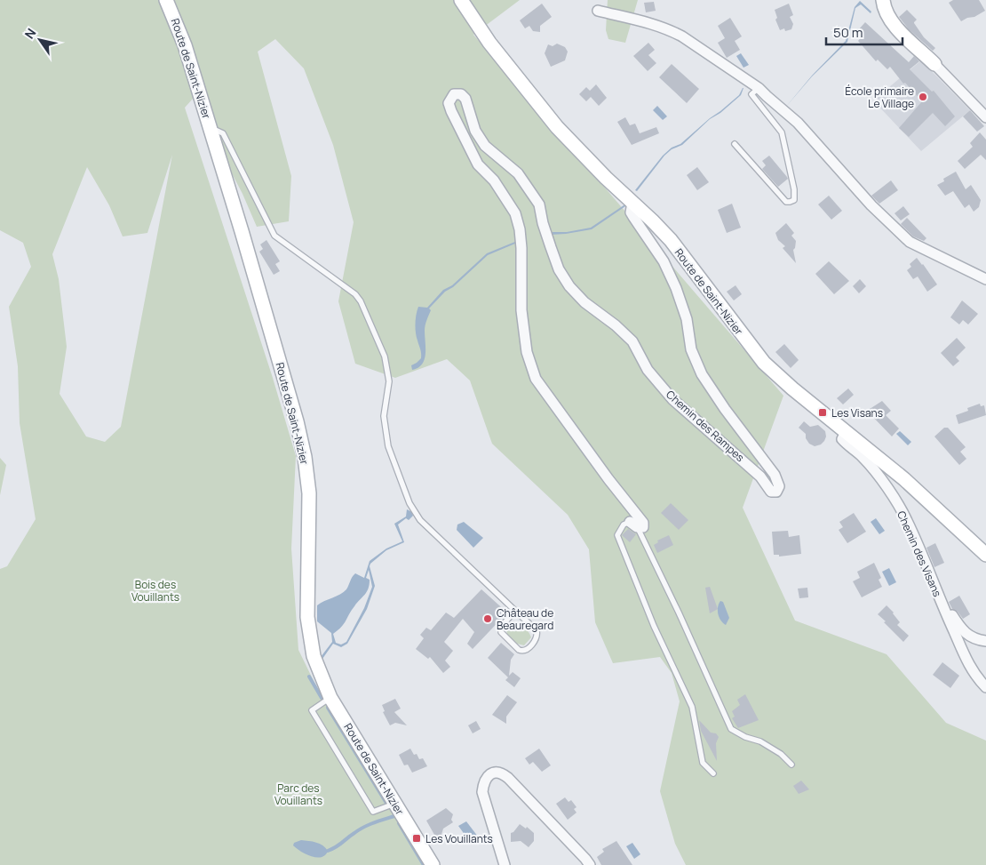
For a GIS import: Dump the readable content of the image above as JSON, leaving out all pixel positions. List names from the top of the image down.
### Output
{
  "streets": {
    "main road": ["Route de Saint-Nizier"],
    "street": ["Chemin des Rampes", "Chemin des Visans"]
  },
  "crossings": [
    ["Route de Saint-Nizier", "Chemin des Rampes"],
    ["Route de Saint-Nizier", "Chemin des Visans"]
  ],
  "parks": ["Bois des Vouillants", "Parc des Vouillants"],
  "places": {
    "other": ["École primaire Le Village", "Château de Beauregard"],
    "transit": ["Les Visans", "Les Vouillants"]
  },
  "scale_bar": "50 m",
  "north": "top left"
}
